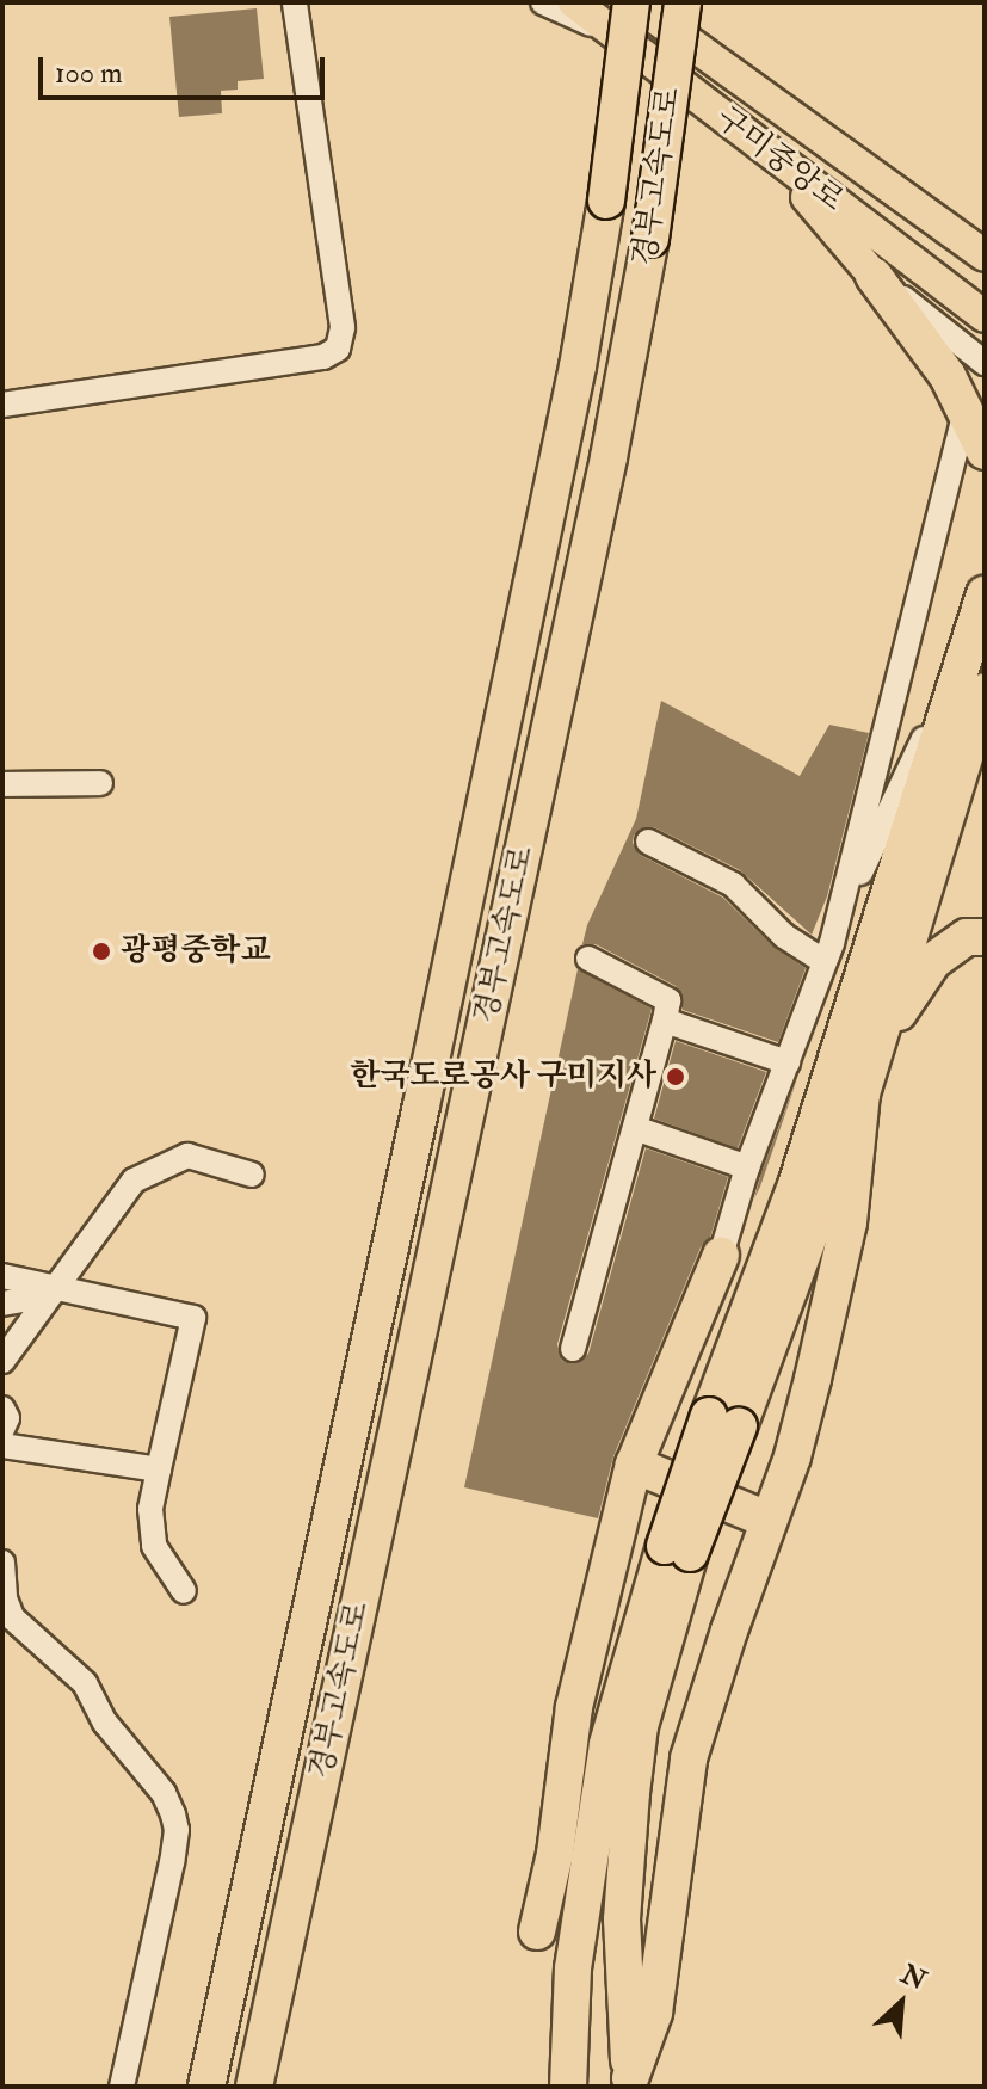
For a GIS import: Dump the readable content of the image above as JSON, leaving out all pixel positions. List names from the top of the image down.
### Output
{
  "streets": {
    "highway": ["경부고속도로"],
    "main road": ["구미중앙로"]
  },
  "crossings": [
    ["구미중앙로", "경부고속도로"]
  ],
  "places": ["광평중학교", "한국도로공사 구미지사"],
  "scale_bar": "100 m",
  "north": "top right"
}
